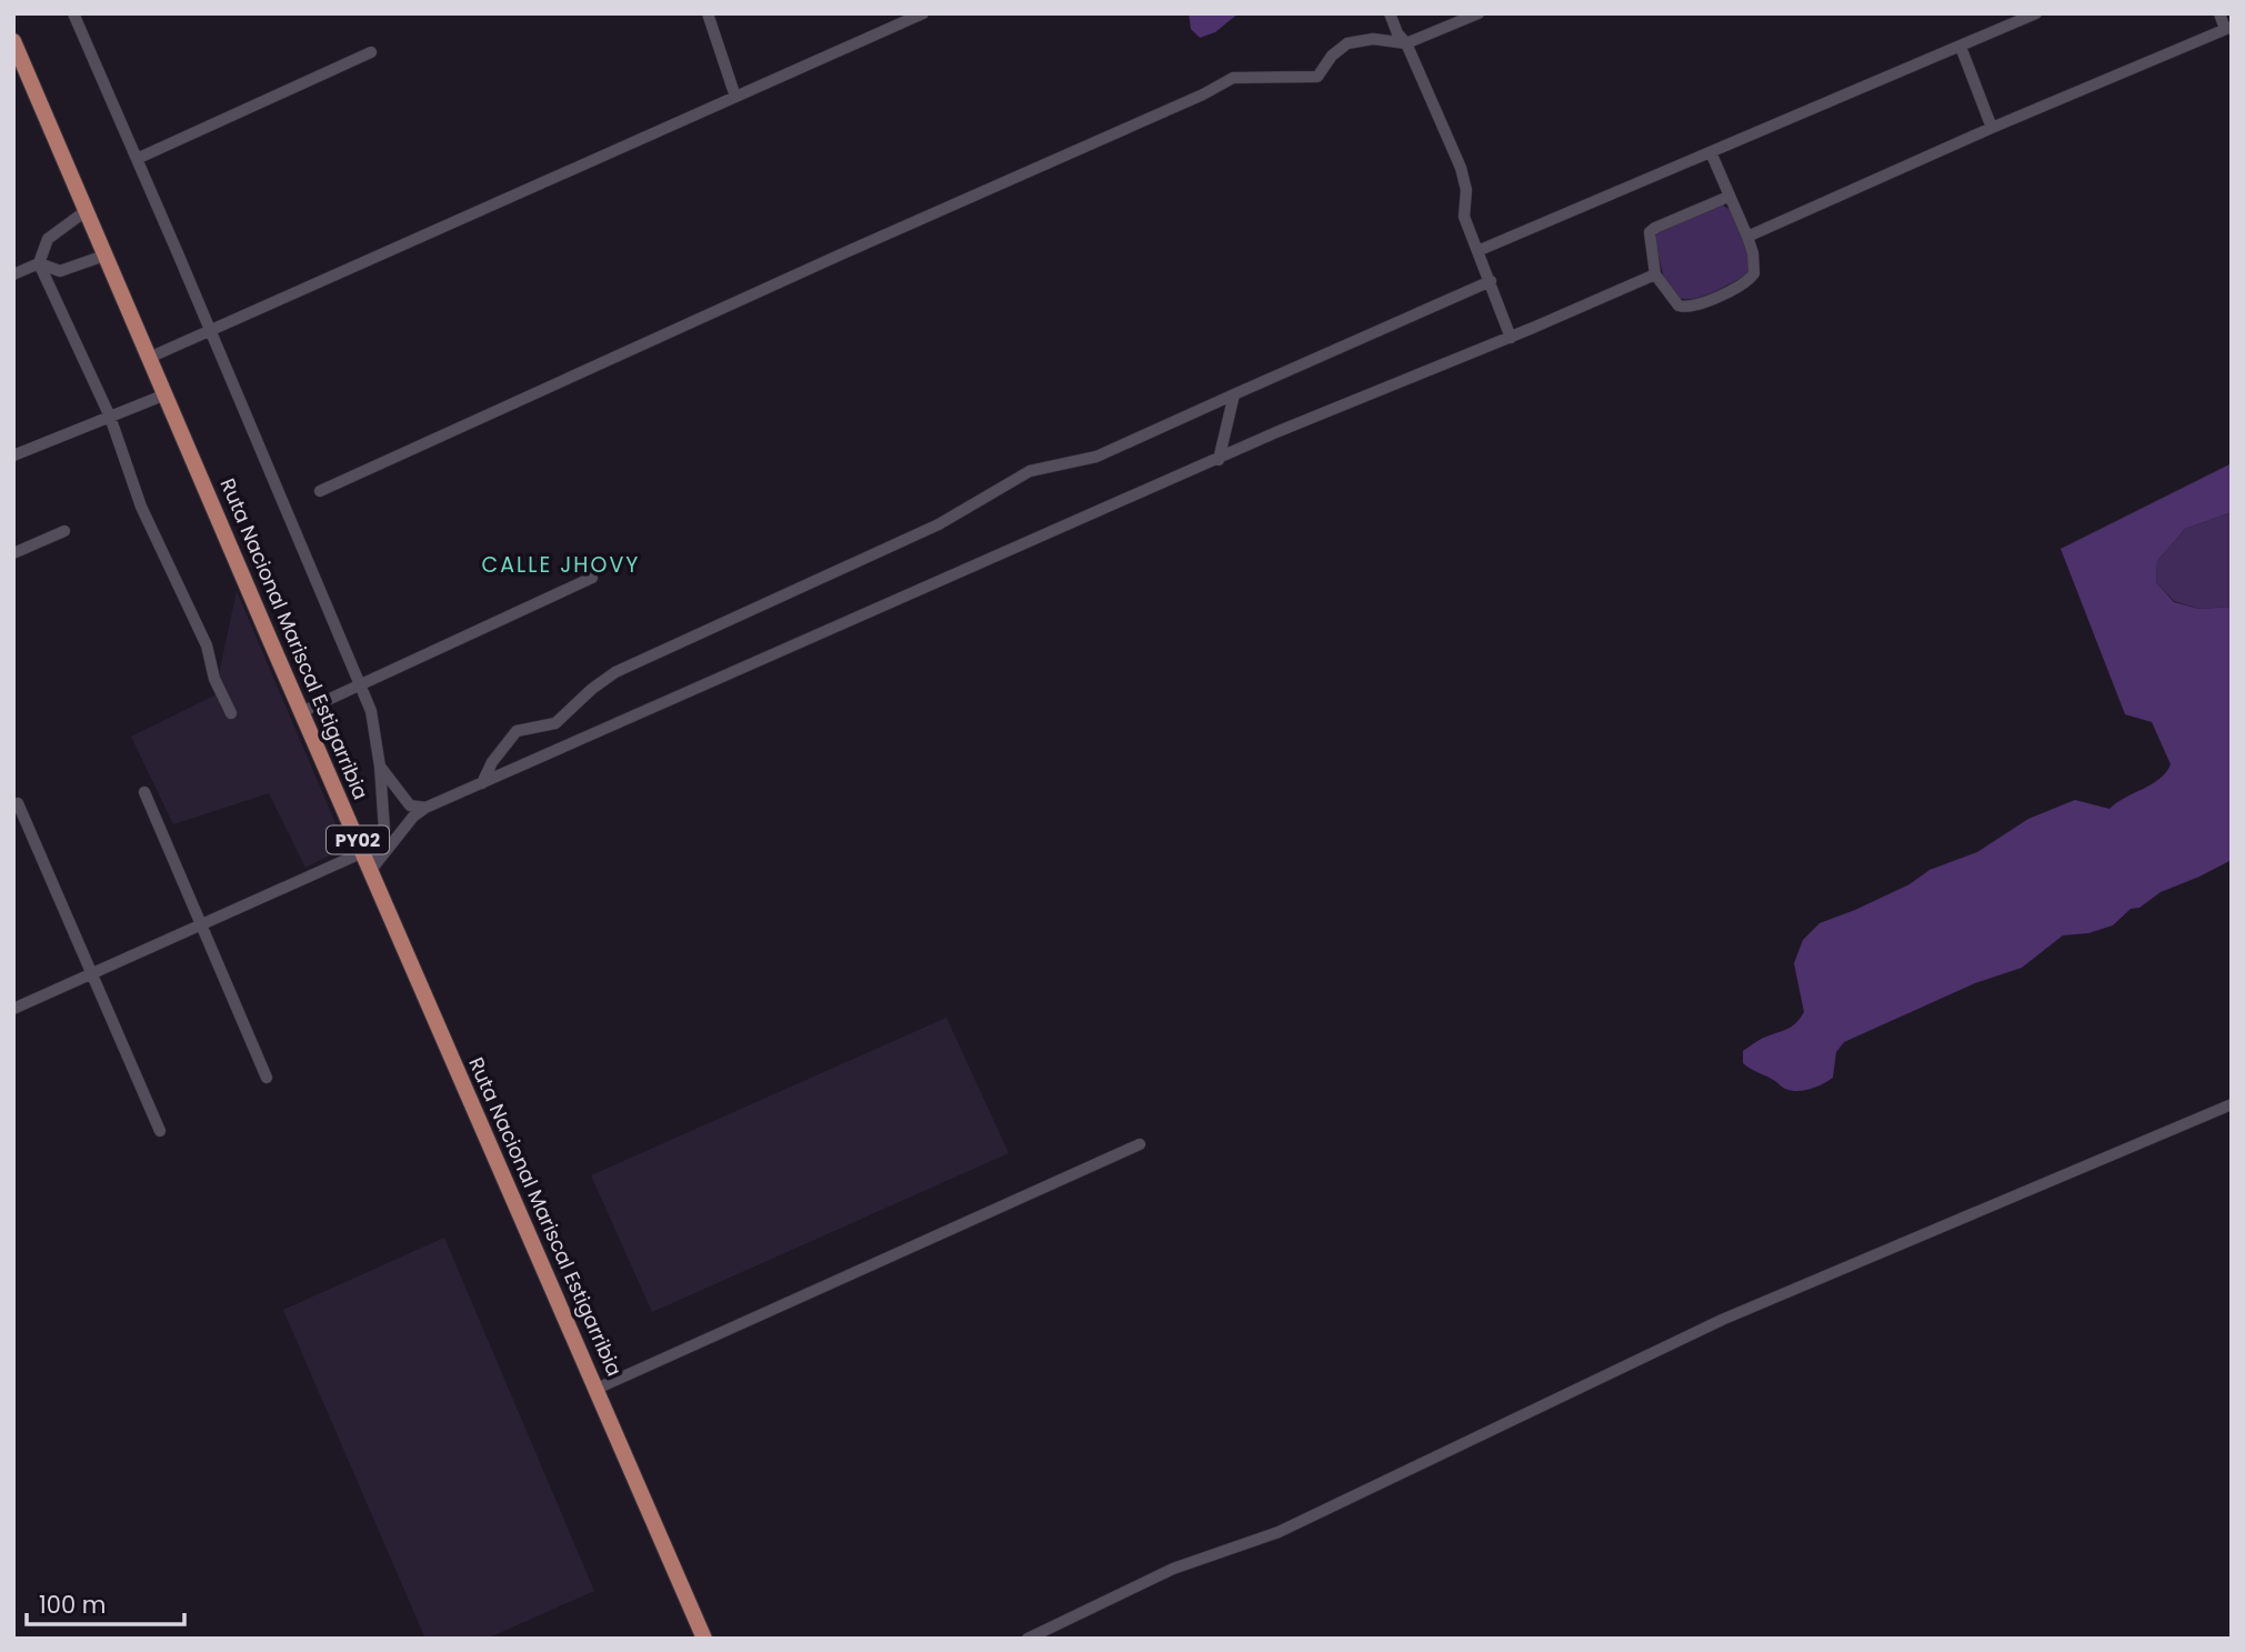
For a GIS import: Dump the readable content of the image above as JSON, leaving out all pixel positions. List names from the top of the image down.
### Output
{
  "streets": {
    "main road": ["Ruta Nacional Mariscal Estigarribia", "PY02"]
  },
  "districts": ["CALLE JHOVY"],
  "scale_bar": "100 m"
}
